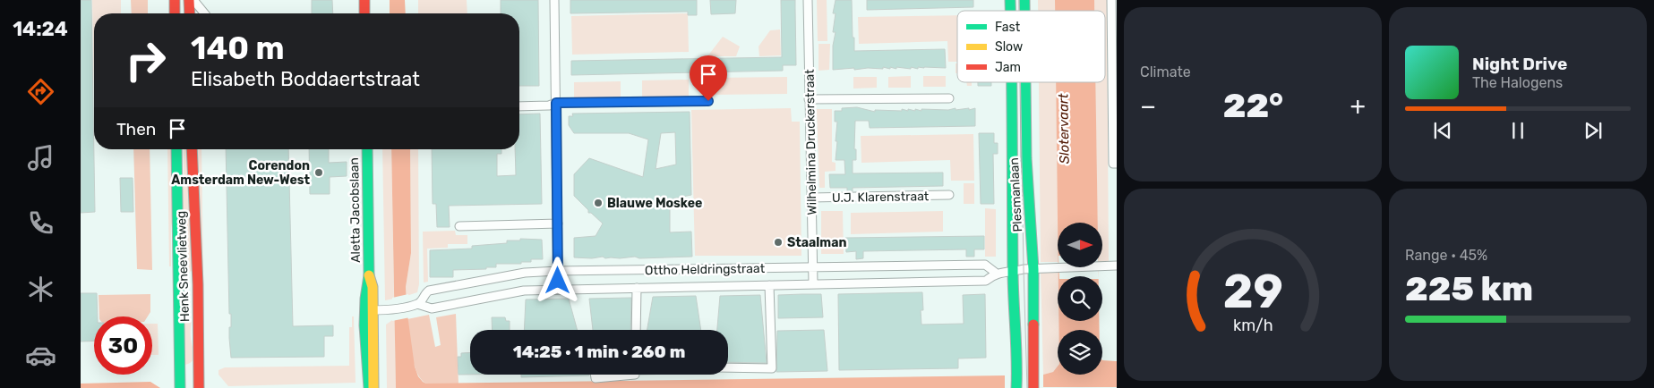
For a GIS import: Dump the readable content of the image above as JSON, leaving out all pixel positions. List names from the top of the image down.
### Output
{
  "streets": {
    "street": [
      "Wilhelmina Druckerstraat",
      "Plesmanlaan",
      "U.J. Klarenstraat",
      "Aletta Jacobslaan",
      "Henk Sneevlietweg",
      "Ottho Heldringstraat"
    ]
  },
  "crossings": [
    ["Wilhelmina Druckerstraat", "U.J. Klarenstraat"],
    ["Wilhelmina Druckerstraat", "Ottho Heldringstraat"],
    ["Plesmanlaan", "Ottho Heldringstraat"],
    ["Aletta Jacobslaan", "Ottho Heldringstraat"]
  ],
  "water": ["Slotervaart"],
  "places": ["Corendon Amsterdam New-West", "Blauwe Moskee", "Staalman"],
  "legend": ["Fast", "Slow", "Jam"],
  "north": "right",
  "page": {
    "tabs": "14:24",
    "tile": [
      "Climate",
      ["Range · 45%", "225 km"]
    ],
    "turn": ["140 m", "Elisabeth Boddaertstraat"],
    "song": ["Night Drive", "The Halogens"],
    "heat": ["−", "22°", "+"],
    "then": "Then",
    "limit": "30",
    "trip": "14:25 · 1 min · 260 m",
    "gauge": ["29", "km/h"]
  }
}
